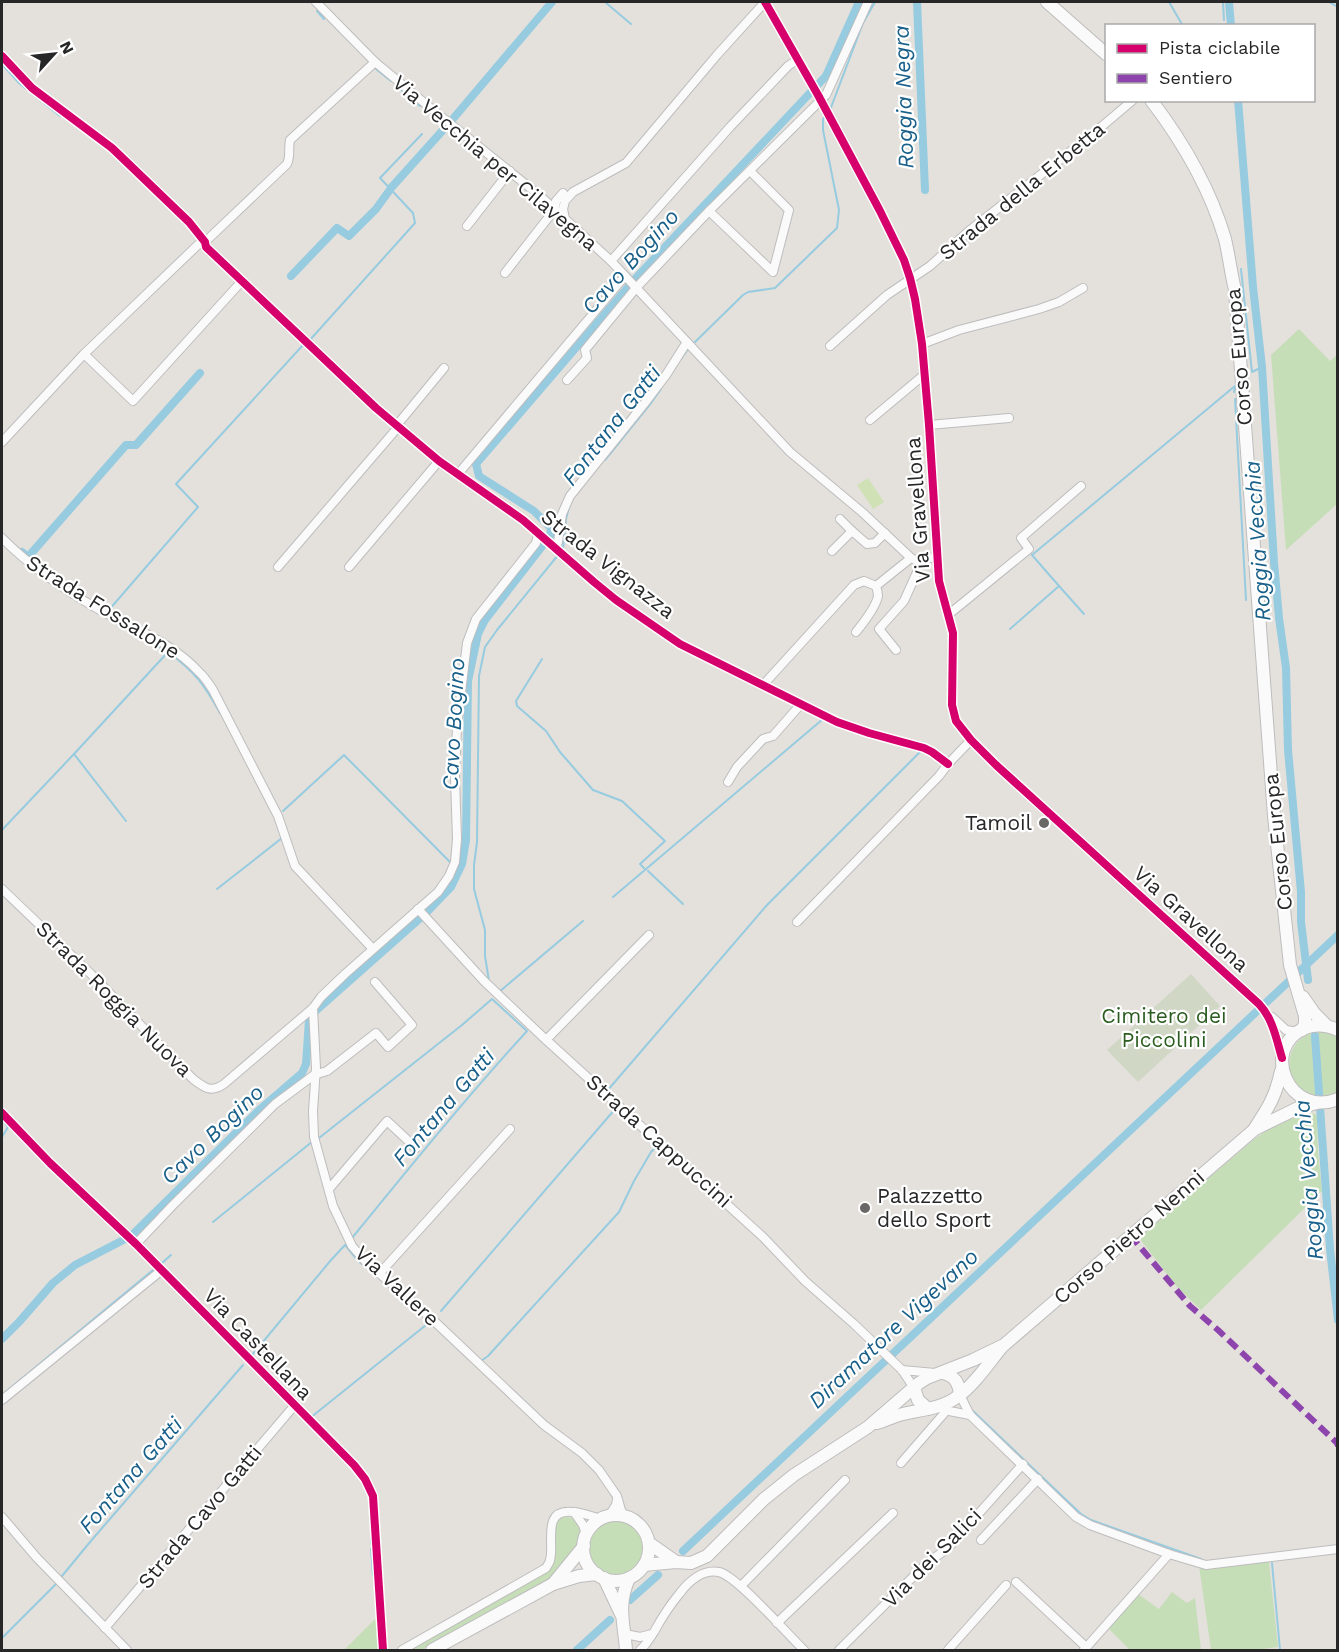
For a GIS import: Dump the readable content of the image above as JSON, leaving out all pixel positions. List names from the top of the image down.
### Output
{
  "streets": {
    "main road": ["Corso Europa", "Corso Pietro Nenni"],
    "street": [
      "Via Vecchia per Cilavegna",
      "Strada della Erbetta",
      "Via Gravellona",
      "Strada Vignazza",
      "Strada Fossalone",
      "Strada Roggia Nuova",
      "Strada Cappuccini",
      "Via Vallere",
      "Via Castellana",
      "Strada Cavo Gatti",
      "Via dei Salici"
    ]
  },
  "crossings": [
    ["Strada della Erbetta", "Via Gravellona"],
    ["Corso Europa", "Corso Pietro Nenni"],
    ["Via Gravellona", "Corso Pietro Nenni"],
    ["Strada Roggia Nuova", "Via Vallere"],
    ["Strada Cappuccini", "Corso Pietro Nenni"],
    ["Corso Pietro Nenni", "Via Vallere"],
    ["Via Castellana", "Strada Cavo Gatti"]
  ],
  "water": [
    "Roggia Negra",
    "Cavo Bogino",
    "Fontana Gatti",
    "Roggia Vecchia",
    "Diramatore Vigevano"
  ],
  "parks": ["Cimitero dei Piccolini"],
  "places": ["Tamoil", "Palazzetto dello Sport"],
  "legend": ["Pista ciclabile", "Sentiero"],
  "north": "top right"
}
